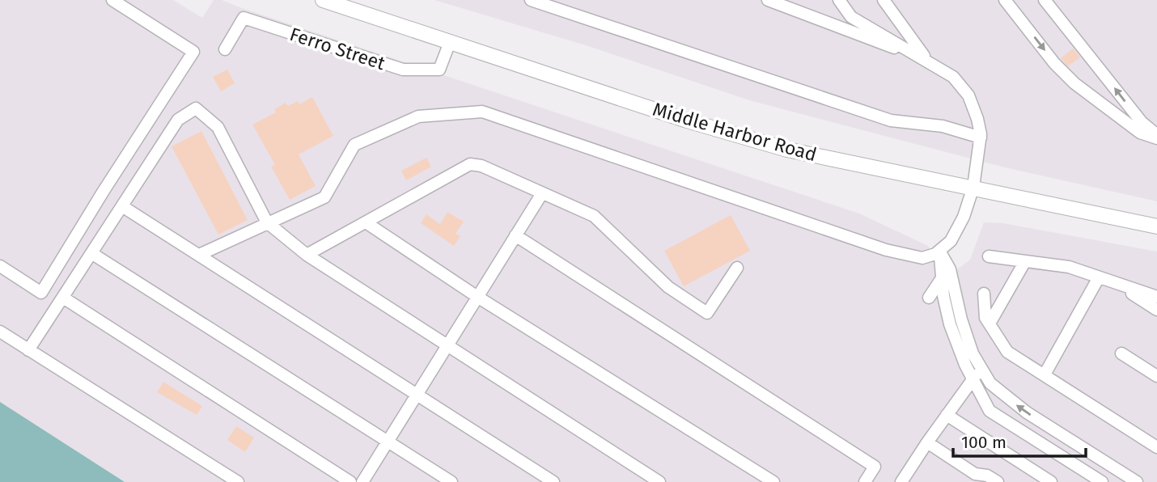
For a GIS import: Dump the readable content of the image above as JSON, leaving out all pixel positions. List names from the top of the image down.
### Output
{
  "streets": {
    "main road": ["Middle Harbor Road"],
    "street": ["Ferro Street"]
  },
  "crossings": [
    ["Ferro Street", "Middle Harbor Road"]
  ],
  "scale_bar": "100 m"
}
